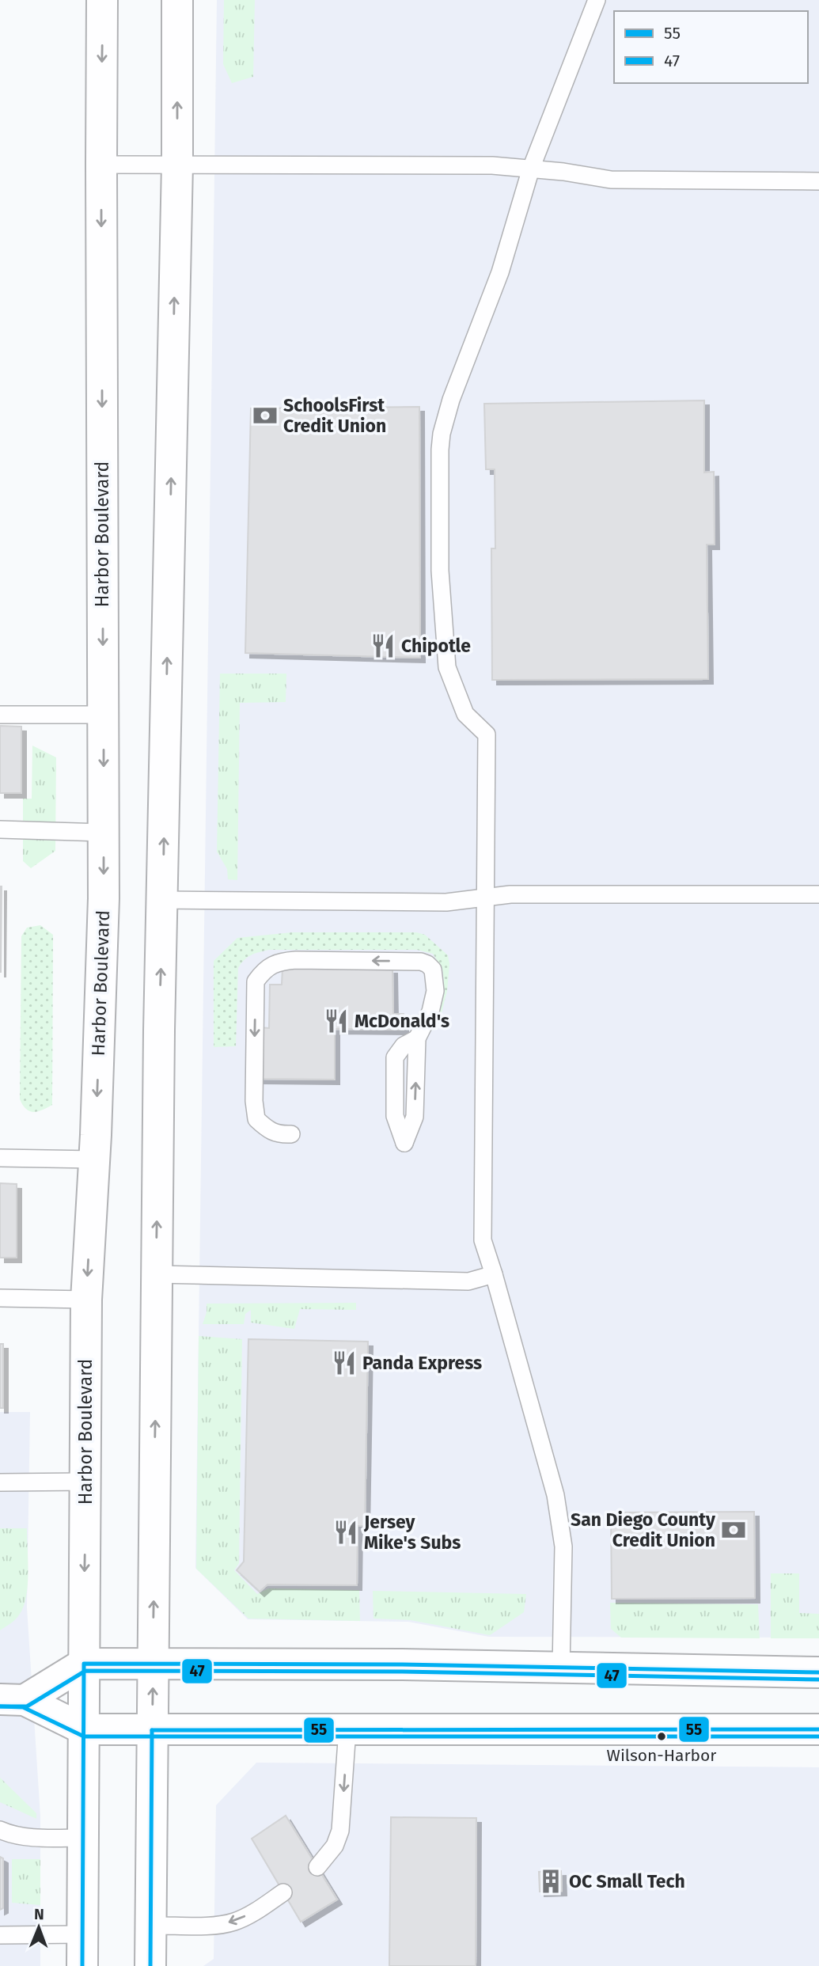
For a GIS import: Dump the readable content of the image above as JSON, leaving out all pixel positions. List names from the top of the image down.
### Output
{
  "streets": {
    "main road": ["Harbor Boulevard"]
  },
  "places": {
    "bank": ["SchoolsFirst Credit Union", "San Diego County Credit Union"],
    "restaurant": [
      "Chipotle",
      "McDonald's",
      "Panda Express",
      "Jersey Mike's Subs"
    ],
    "other": ["Wilson-Harbor"],
    "building": ["OC Small Tech"]
  },
  "lines": ["transit line 55", "transit line 47"],
  "legend": ["55", "47"],
  "north": "top"
}
